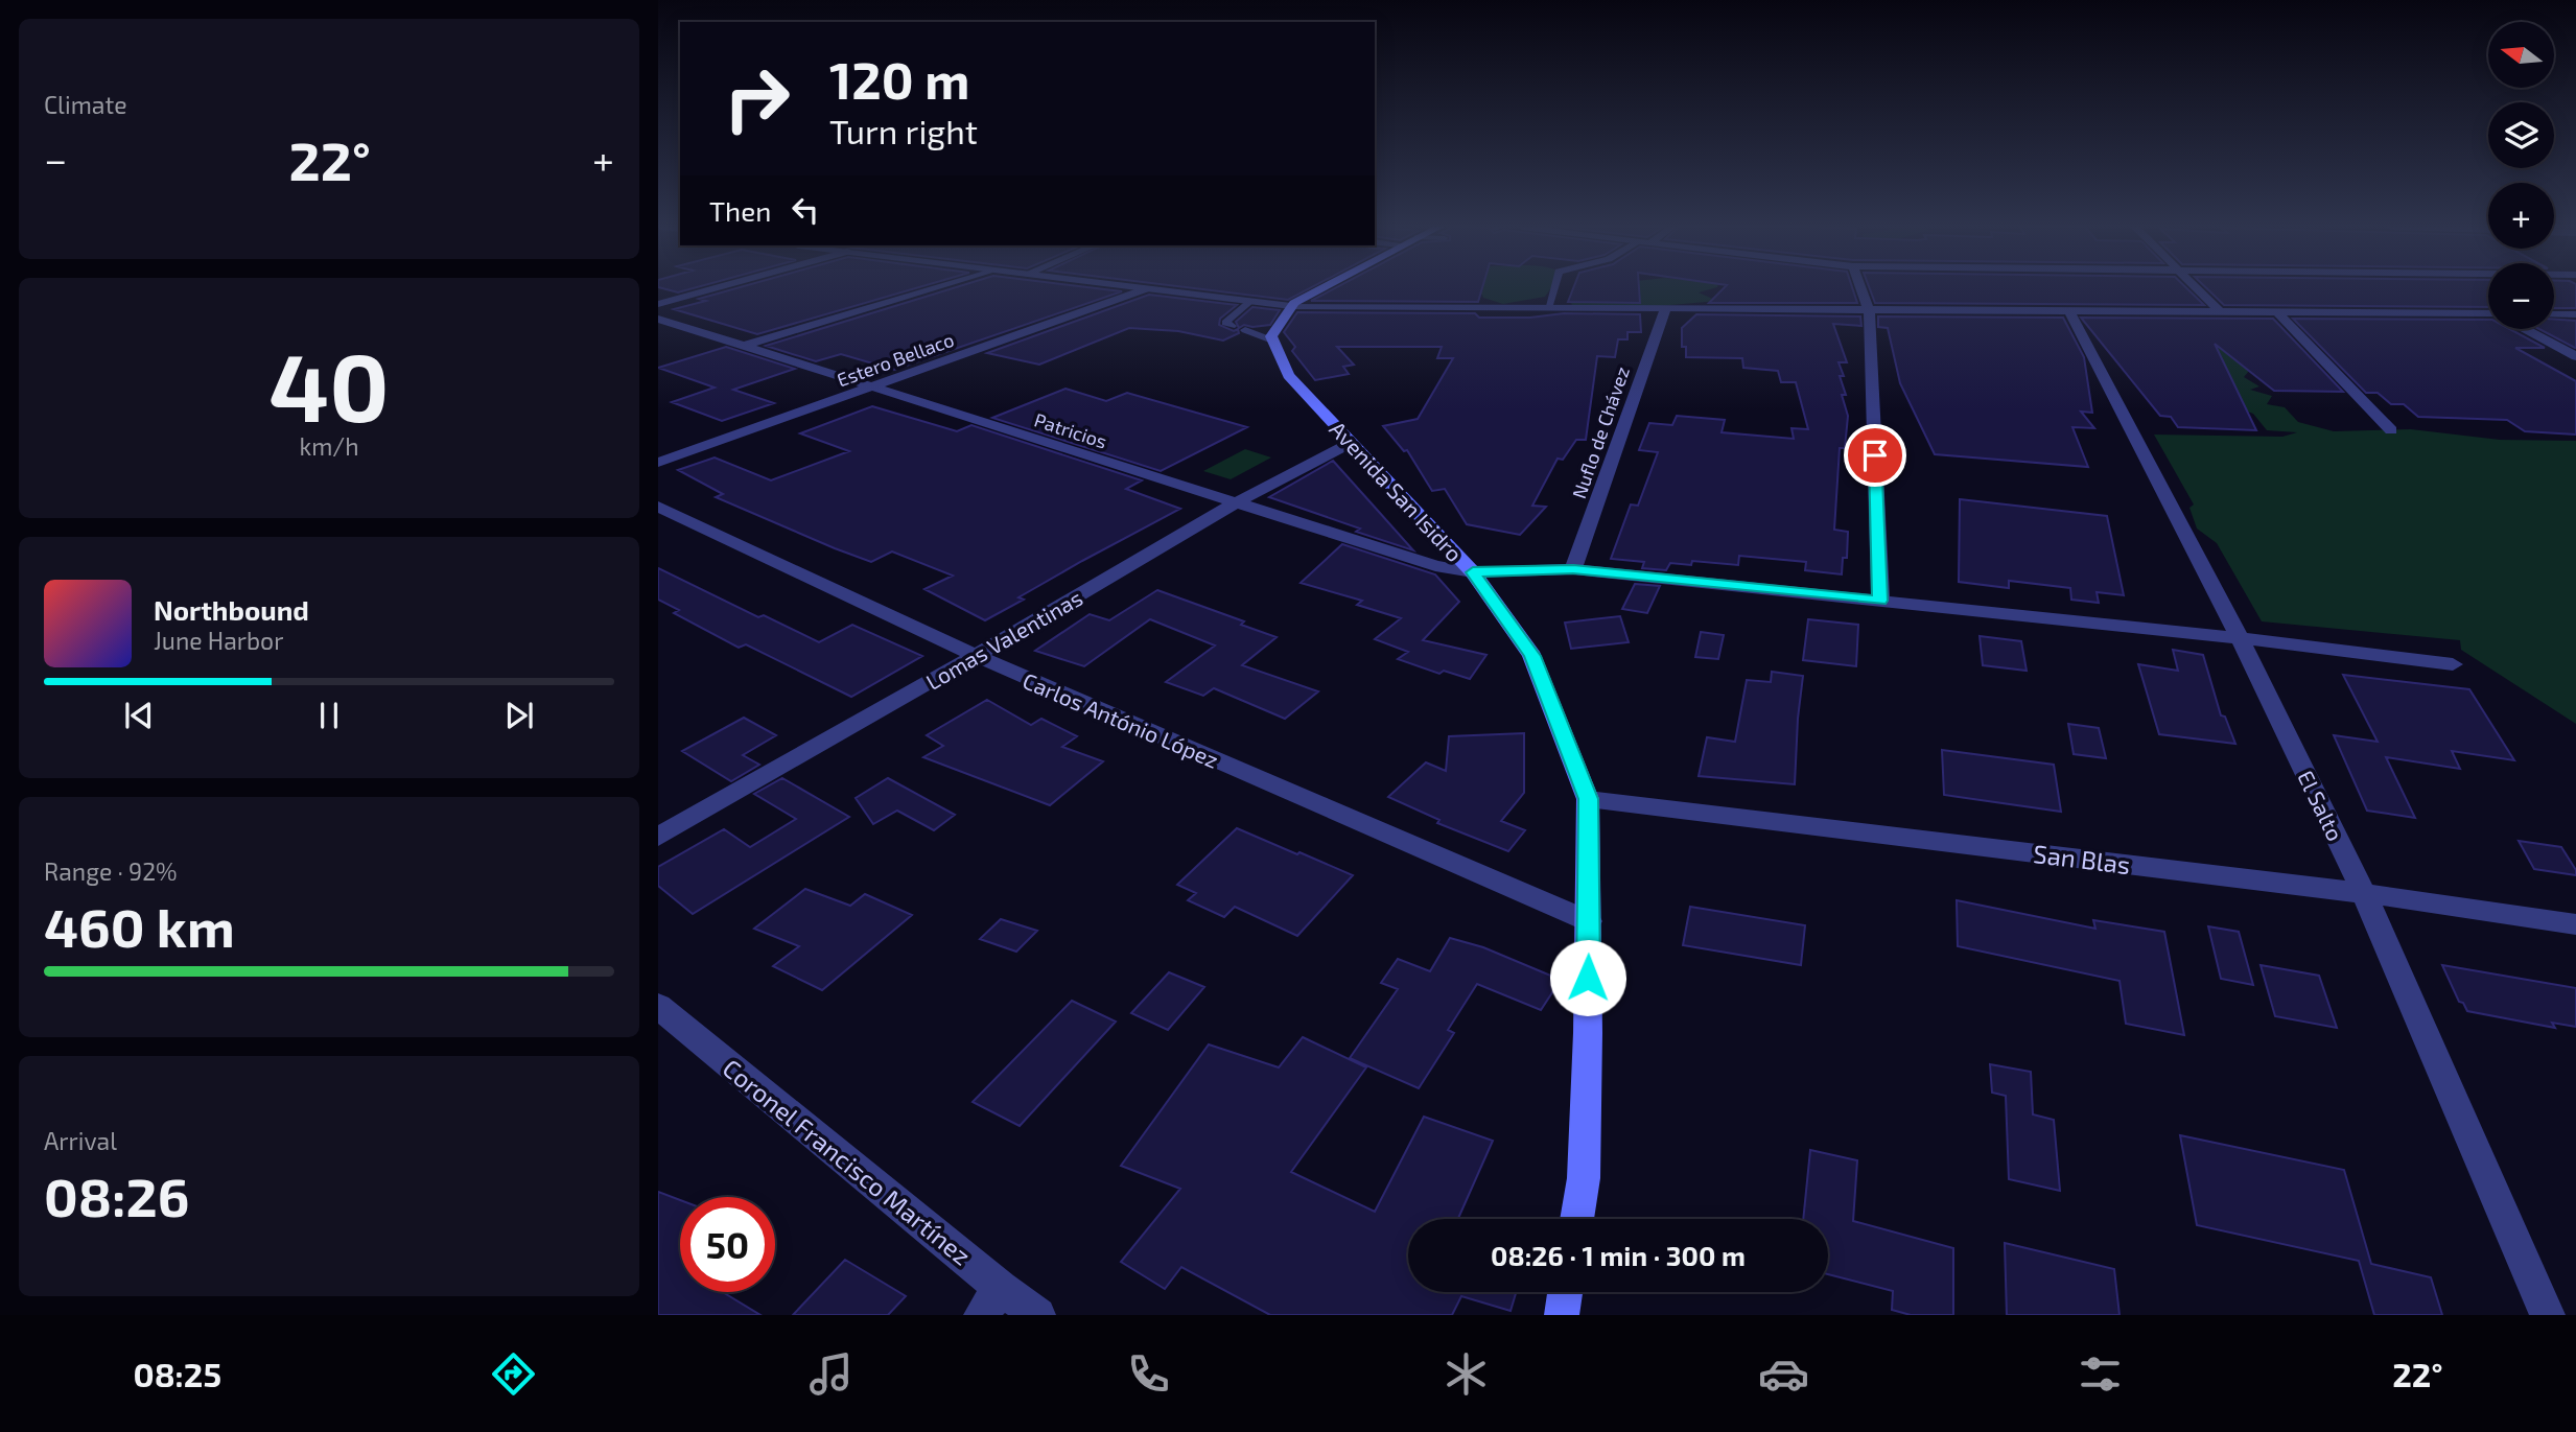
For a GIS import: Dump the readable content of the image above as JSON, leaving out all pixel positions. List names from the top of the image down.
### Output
{
  "streets": {
    "main road": ["Avenida San Isidro"],
    "street": [
      "Estero Bellaco",
      "Patricios",
      "Nuflo de Chávez",
      "Lomas Valentinas",
      "Carlos António López",
      "El Salto",
      "San Blas",
      "Coronel Francisco Martínez"
    ]
  },
  "crossings": [
    ["Estero Bellaco", "Patricios"],
    ["Patricios", "Nuflo de Chávez"],
    ["Patricios", "Avenida San Isidro"],
    ["Patricios", "Lomas Valentinas"],
    ["Patricios", "El Salto"],
    ["Avenida San Isidro", "Lomas Valentinas"],
    ["Avenida San Isidro", "Carlos António López"],
    ["Avenida San Isidro", "San Blas"],
    ["Lomas Valentinas", "Carlos António López"],
    ["El Salto", "San Blas"]
  ],
  "north": "left",
  "page": {
    "tile": [
      "Climate",
      ["40", "km/h"],
      ["Range · 92%", "460 km"],
      ["Arrival", "08:26"]
    ],
    "map_buttons": ["+", "−"],
    "turn": ["120 m", "Turn right"],
    "heat": ["−", "22°", "+"],
    "then": "Then",
    "song": ["Northbound", "June Harbor"],
    "limit": "50",
    "trip": "08:26 · 1 min · 300 m",
    "tabs": ["08:25", "22°"]
  }
}
